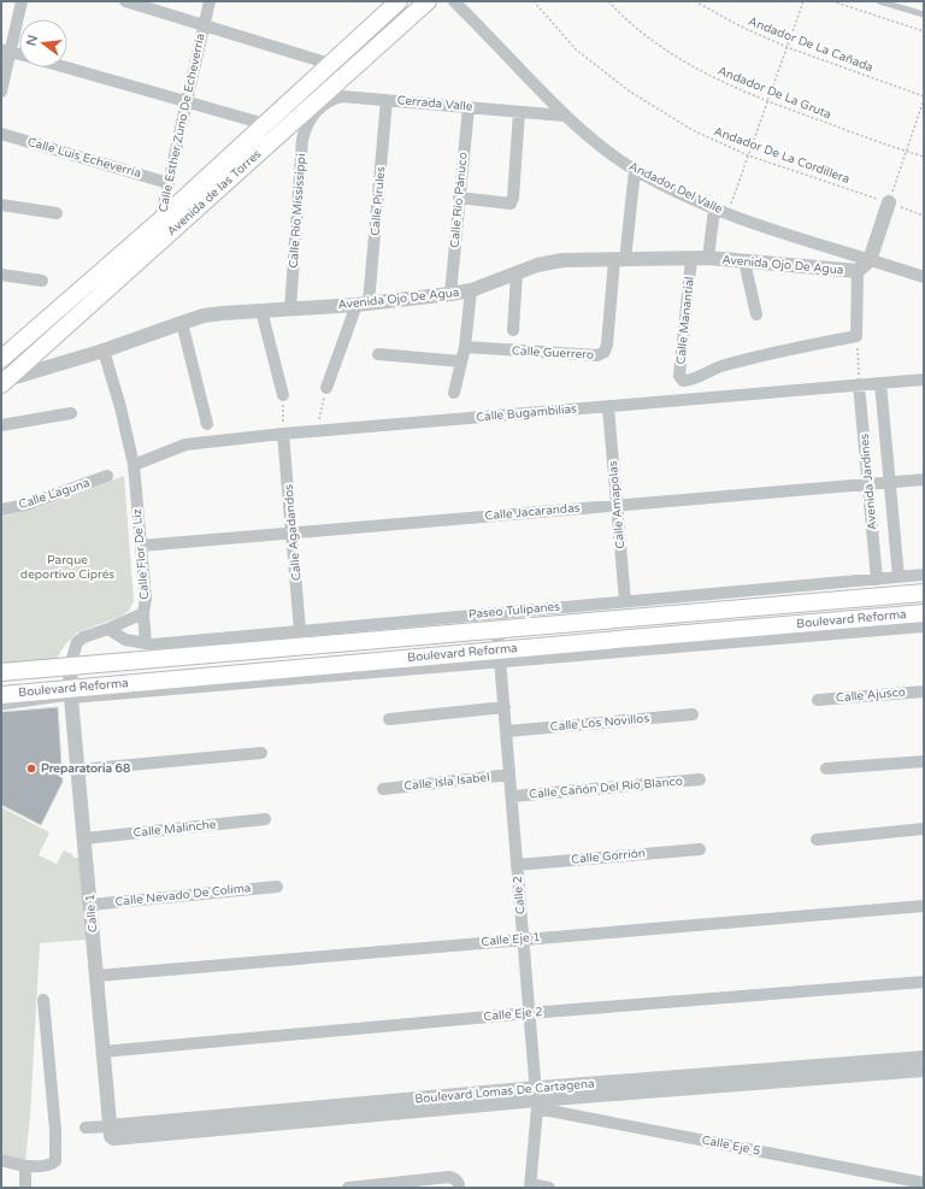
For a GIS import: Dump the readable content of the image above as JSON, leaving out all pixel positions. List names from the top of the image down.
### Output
{
  "streets": {
    "main road": ["Avenida de las Torres", "Boulevard Reforma"],
    "street": [
      "Cerrada Valle",
      "Calle Esther Zuno De Echeverría",
      "Calle Luis Echeverría",
      "Andador Del Valle",
      "Calle Río Pánuco",
      "Calle Pirules",
      "Calle Río Mississippi",
      "Avenida Ojo De Agua",
      "Calle Manantial",
      "Calle Guerrero",
      "Calle Bugambilias",
      "Avenida Jardines",
      "Calle Laguna",
      "Calle Amapolas",
      "Calle Jacarandas",
      "Calle Agadandos",
      "Calle Flor De Liz",
      "Paseo Tulipanes",
      "Calle Ajusco",
      "Calle Los Novillos",
      "Calle Isla Isabel",
      "Calle Cañón Del Río Blanco",
      "Calle Malinche",
      "Calle Gorrión",
      "Calle Nevado De Colima",
      "Calle 2",
      "Calle 1",
      "Calle Eje 1",
      "Calle Eje 2",
      "Boulevard Lomas De Cartagena",
      "Calle Eje 5"
    ],
    "path": ["Andador De La Cañada", "Andador De La Gruta", "Andador De La Cordillera"]
  },
  "crossings": [
    ["Cerrada Valle", "Andador Del Valle"],
    ["Cerrada Valle", "Calle Río Pánuco"],
    ["Cerrada Valle", "Calle Pirules"],
    ["Cerrada Valle", "Calle Río Mississippi"],
    ["Calle Esther Zuno De Echeverría", "Calle Luis Echeverría"],
    ["Calle Esther Zuno De Echeverría", "Avenida de las Torres"],
    ["Avenida de las Torres", "Avenida Ojo De Agua"],
    ["Calle Río Pánuco", "Avenida Ojo De Agua"],
    ["Calle Pirules", "Avenida Ojo De Agua"],
    ["Calle Río Mississippi", "Avenida Ojo De Agua"],
    ["Avenida Ojo De Agua", "Calle Manantial"],
    ["Avenida Ojo De Agua", "Calle Guerrero"],
    ["Avenida Ojo De Agua", "Calle Flor De Liz"],
    ["Calle Bugambilias", "Avenida Jardines"],
    ["Calle Bugambilias", "Calle Amapolas"],
    ["Calle Bugambilias", "Calle Agadandos"],
    ["Calle Bugambilias", "Calle Flor De Liz"],
    ["Avenida Jardines", "Calle Jacarandas"],
    ["Avenida Jardines", "Paseo Tulipanes"],
    ["Calle Amapolas", "Calle Jacarandas"],
    ["Calle Amapolas", "Paseo Tulipanes"],
    ["Calle Jacarandas", "Calle Agadandos"],
    ["Calle Jacarandas", "Calle Flor De Liz"],
    ["Calle Agadandos", "Paseo Tulipanes"],
    ["Calle Flor De Liz", "Paseo Tulipanes"],
    ["Boulevard Reforma", "Calle 2"],
    ["Boulevard Reforma", "Calle 1"],
    ["Calle Los Novillos", "Calle 2"],
    ["Calle Isla Isabel", "Calle 2"],
    ["Calle Cañón Del Río Blanco", "Calle 2"],
    ["Calle Malinche", "Calle 1"],
    ["Calle Gorrión", "Calle 2"],
    ["Calle Nevado De Colima", "Calle 1"],
    ["Calle 2", "Calle Eje 1"],
    ["Calle 2", "Calle Eje 2"],
    ["Calle 2", "Boulevard Lomas De Cartagena"],
    ["Calle 2", "Calle Eje 5"],
    ["Calle 1", "Calle Eje 1"],
    ["Calle 1", "Calle Eje 2"],
    ["Calle 1", "Boulevard Lomas De Cartagena"],
    ["Boulevard Lomas De Cartagena", "Calle Eje 5"]
  ],
  "parks": ["Parque deportivo Ciprés"],
  "places": ["Preparatoria 68"],
  "north": "left"
}
